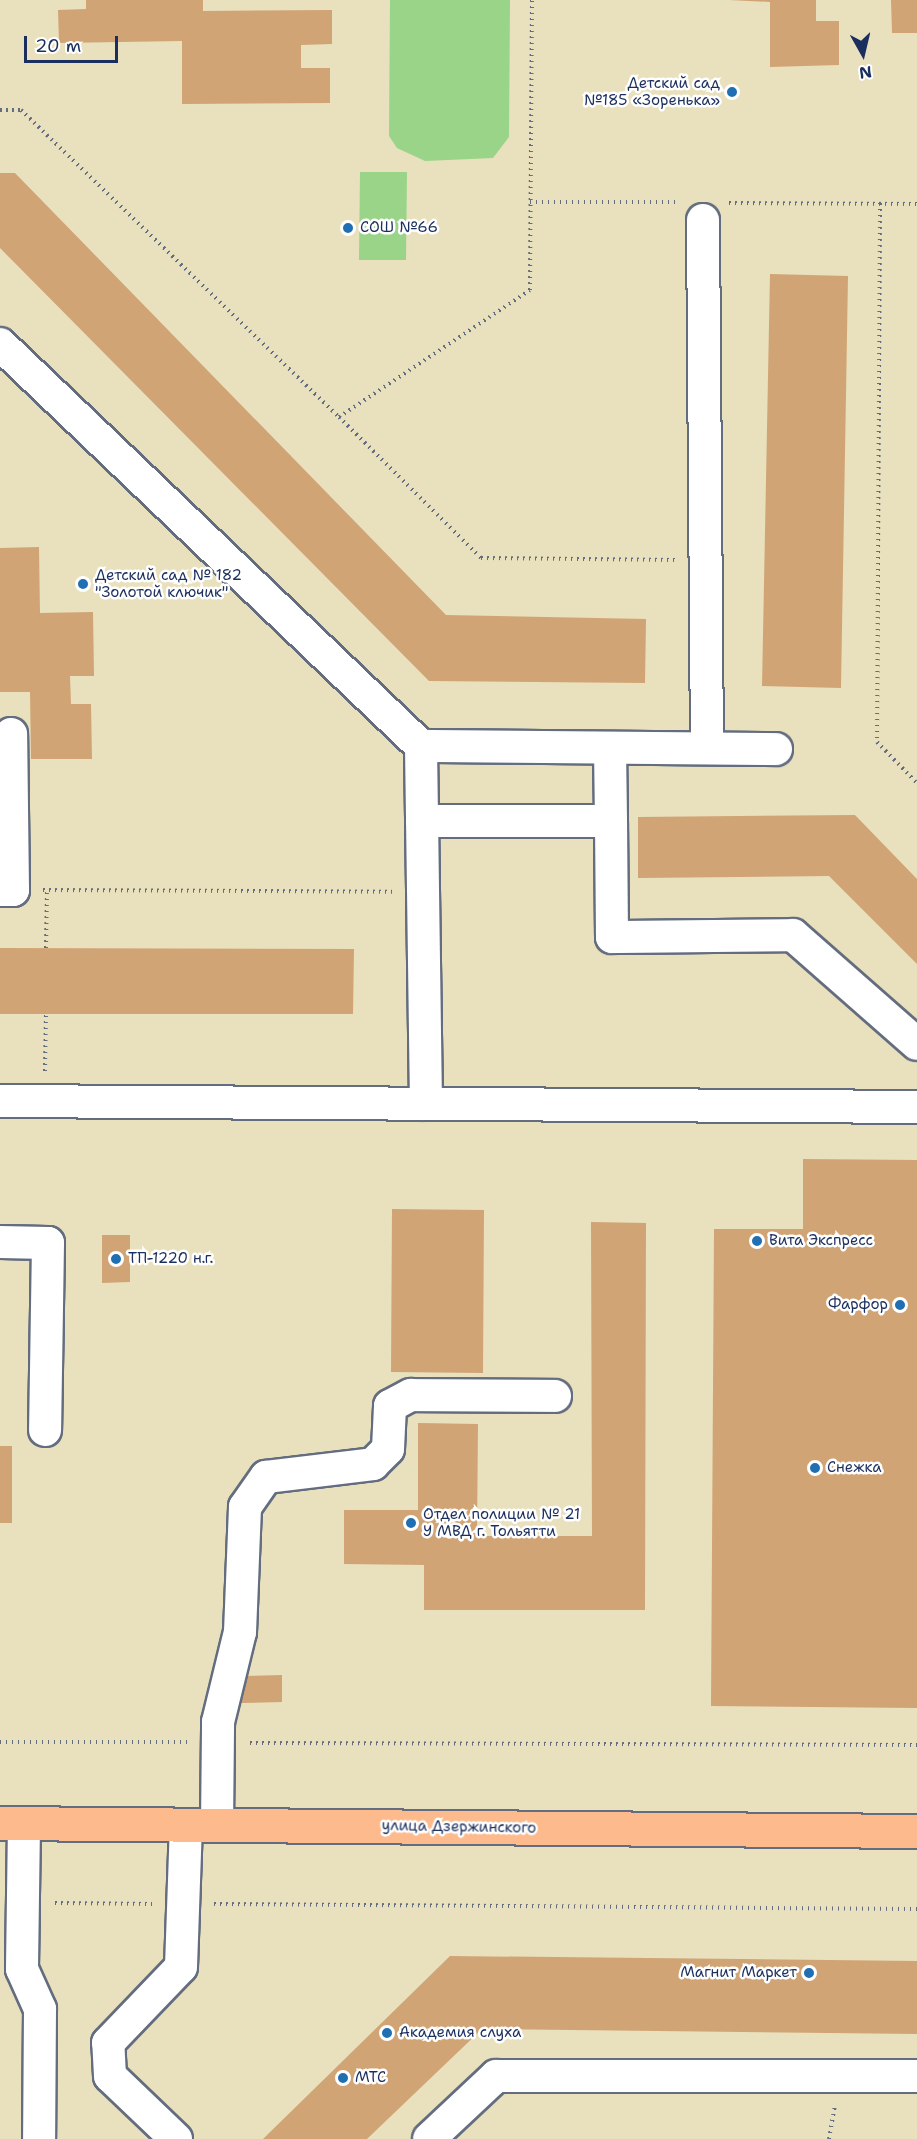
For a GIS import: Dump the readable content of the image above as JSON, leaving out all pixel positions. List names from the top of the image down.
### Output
{
  "streets": {
    "main road": ["улица Дзержинского"]
  },
  "places": [
    "Детский сад №185 «Зоренька»",
    "СОШ №66",
    "Детский сад № 182 \"Золотой ключик\"",
    "Вита Экспресс",
    "ТП-1220 н.г.",
    "Фарфор",
    "Снежка",
    "Отдел полиции № 21 У МВД г. Тольятти",
    "Магнит Маркет",
    "Академия слуха",
    "МТС"
  ],
  "scale_bar": "20 m",
  "north": "bottom"
}
